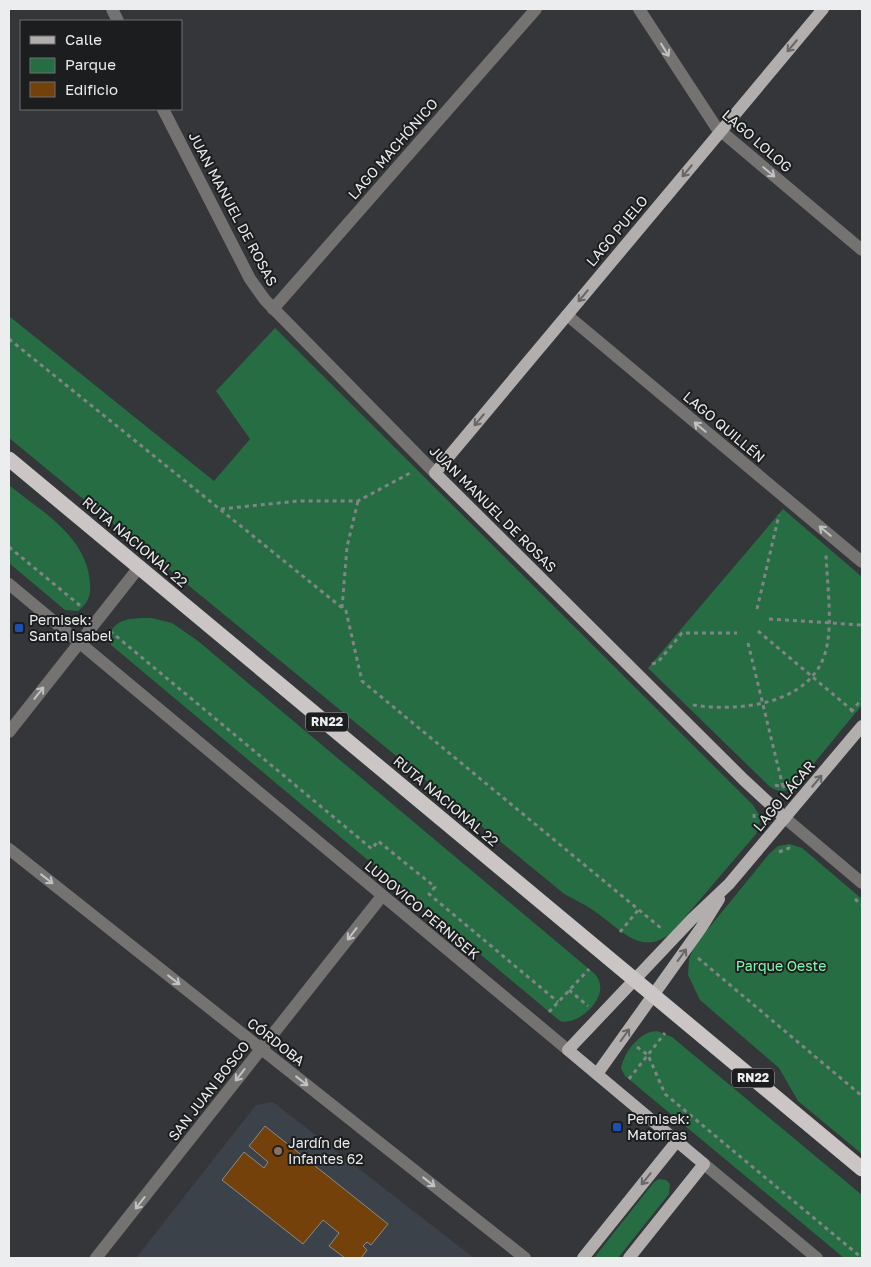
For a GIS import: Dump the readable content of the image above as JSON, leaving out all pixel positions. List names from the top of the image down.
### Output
{
  "streets": {
    "highway": ["RUTA NACIONAL 22", "RN22"],
    "main road": [
      "JUAN MANUEL DE ROSAS",
      "LAGO PUELO",
      "LAGO LÁCAR",
      "LUDOVICO PERNISEK"
    ],
    "street": [
      "LAGO LOLOG",
      "LAGO MACHÓNICO",
      "LAGO QUILLÉN",
      "CÓRDOBA",
      "SAN JUAN BOSCO"
    ]
  },
  "crossings": [
    ["LAGO LOLOG", "LAGO PUELO"],
    ["LAGO MACHÓNICO", "JUAN MANUEL DE ROSAS"],
    ["JUAN MANUEL DE ROSAS", "LAGO PUELO"],
    ["JUAN MANUEL DE ROSAS", "LAGO LÁCAR"],
    ["LAGO PUELO", "LAGO QUILLÉN"],
    ["RUTA NACIONAL 22", "LAGO LÁCAR"],
    ["LAGO LÁCAR", "LUDOVICO PERNISEK"],
    ["LUDOVICO PERNISEK", "SAN JUAN BOSCO"],
    ["CÓRDOBA", "SAN JUAN BOSCO"]
  ],
  "one_way": [
    "LAGO LOLOG",
    "LAGO PUELO",
    "LAGO QUILLÉN",
    "CÓRDOBA",
    "SAN JUAN BOSCO"
  ],
  "parks": ["Parque Oeste"],
  "places": {
    "transit": ["Pernisek: Santa Isabel", "Pernisek: Matorras"],
    "other": ["Jardín de Infantes 62"]
  },
  "legend": ["Calle", "Parque", "Edificio"]
}
